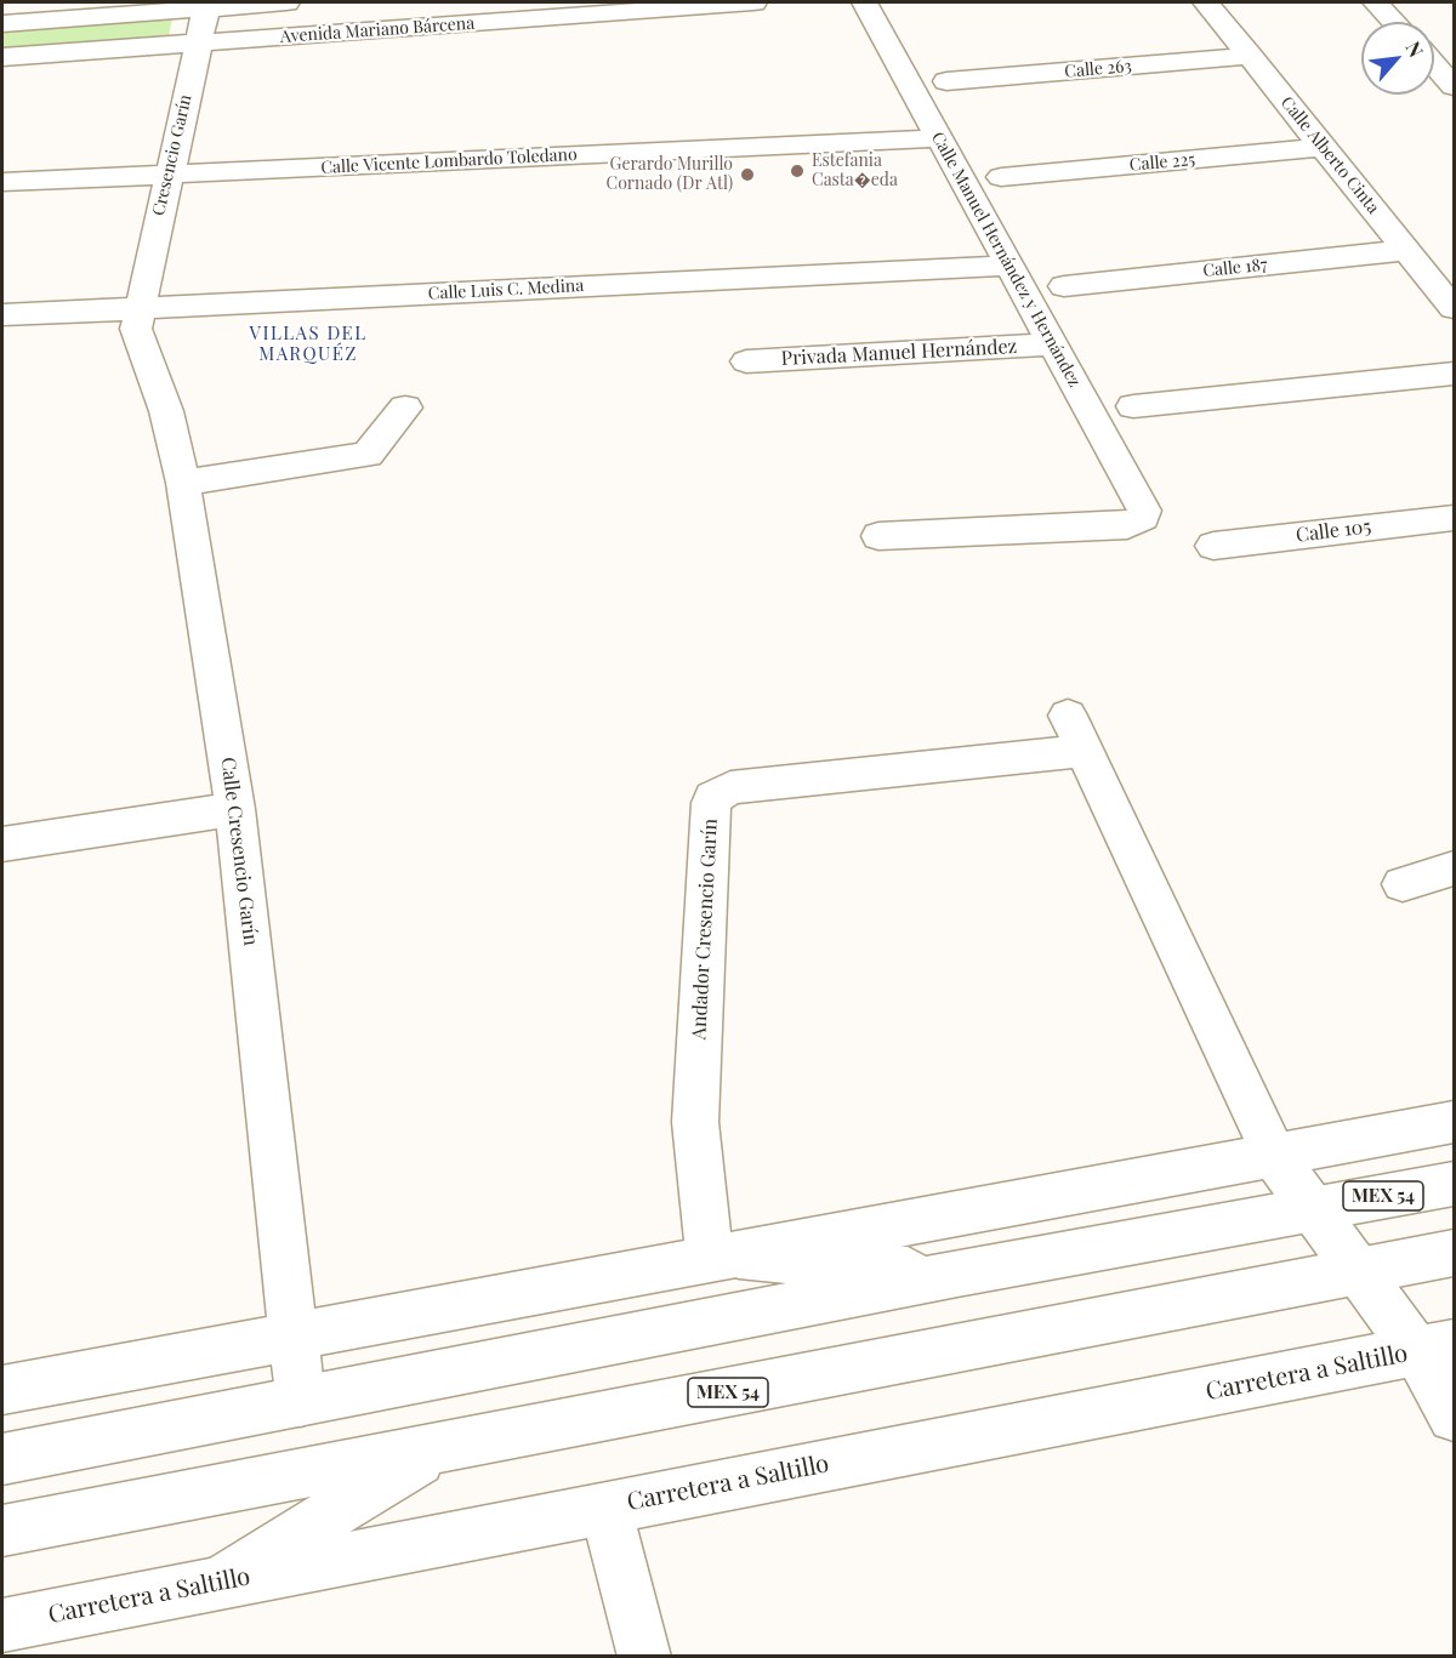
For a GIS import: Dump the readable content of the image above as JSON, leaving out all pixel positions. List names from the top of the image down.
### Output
{
  "streets": {
    "street": [
      "Avenida Mariano Bárcena",
      "Calle 263",
      "Cresencio Garín",
      "Calle Alberto Cinta",
      "Calle Vicente Lombardo Toledano",
      "Calle 225",
      "Calle Manuel Hernández y Hernández",
      "Calle 187",
      "Calle Luis C. Medina",
      "Privada Manuel Hernández",
      "Calle 105",
      "Calle Cresencio Garín",
      "Andador Cresencio Garín",
      "MEX 54",
      "Carretera a Saltillo"
    ]
  },
  "crossings": [
    ["Avenida Mariano Bárcena", "Cresencio Garín"],
    ["Calle 263", "Calle Alberto Cinta"],
    ["Cresencio Garín", "Calle Vicente Lombardo Toledano"],
    ["Cresencio Garín", "Calle Luis C. Medina"],
    ["Cresencio Garín", "Calle Cresencio Garín"],
    ["Calle Alberto Cinta", "Calle 225"],
    ["Calle Alberto Cinta", "Calle 187"],
    ["Calle Vicente Lombardo Toledano", "Calle Manuel Hernández y Hernández"],
    ["Calle Manuel Hernández y Hernández", "Calle Luis C. Medina"],
    ["Calle Manuel Hernández y Hernández", "Privada Manuel Hernández"],
    ["Calle Luis C. Medina", "Calle Cresencio Garín"],
    ["Calle Cresencio Garín", "MEX 54"],
    ["Andador Cresencio Garín", "MEX 54"],
    ["Andador Cresencio Garín", "Carretera a Saltillo"]
  ],
  "districts": ["VILLAS DEL MARQUÉZ"],
  "places": ["Estefania Casta�eda", "Gerardo Murillo Cornado (Dr Atl)"],
  "north": "top right"
}
